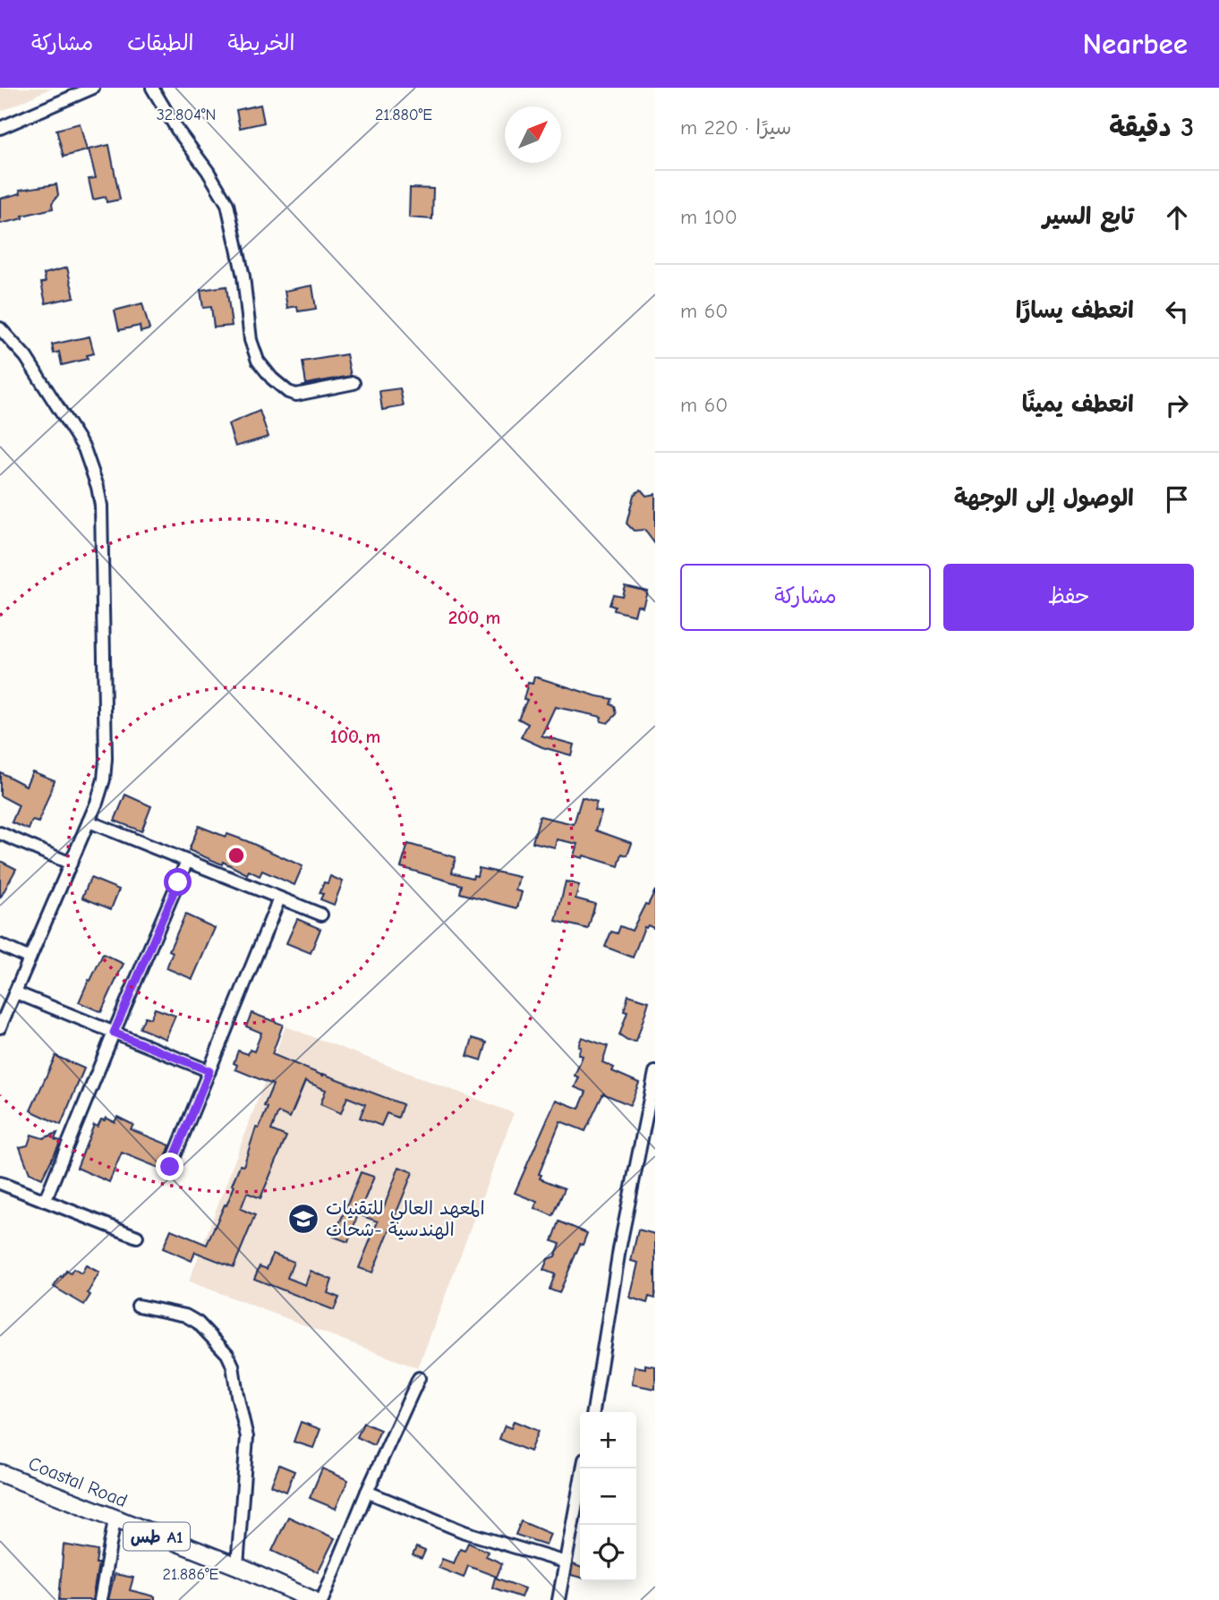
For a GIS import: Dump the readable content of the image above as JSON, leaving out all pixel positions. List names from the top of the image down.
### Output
{
  "streets": {
    "highway": ["Coastal Road", "طس A1"]
  },
  "places": {
    "school or university": ["المعهد العالي للتقنيات الهندسية -شحات"]
  },
  "north": "top right",
  "page": {
    "header": "Nearbee",
    "nav": ["الخريطة", "الطبقات", "مشاركة"],
    "heading": ["3 دقيقة", "سيرًا · 220 m"],
    "list": [
      ["تابع السير", "100 m"],
      ["انعطف يسارًا", "60 m"],
      ["انعطف يمينًا", "60 m"],
      "الوصول إلى الوجهة"
    ],
    "buttons": ["حفظ", "مشاركة"],
    "map_buttons": ["+", "−"]
  },
  "coordinates": ["21.880°E", "32.804°N", "21.886°E"],
  "rings": ["200 m", "100 m"]
}
